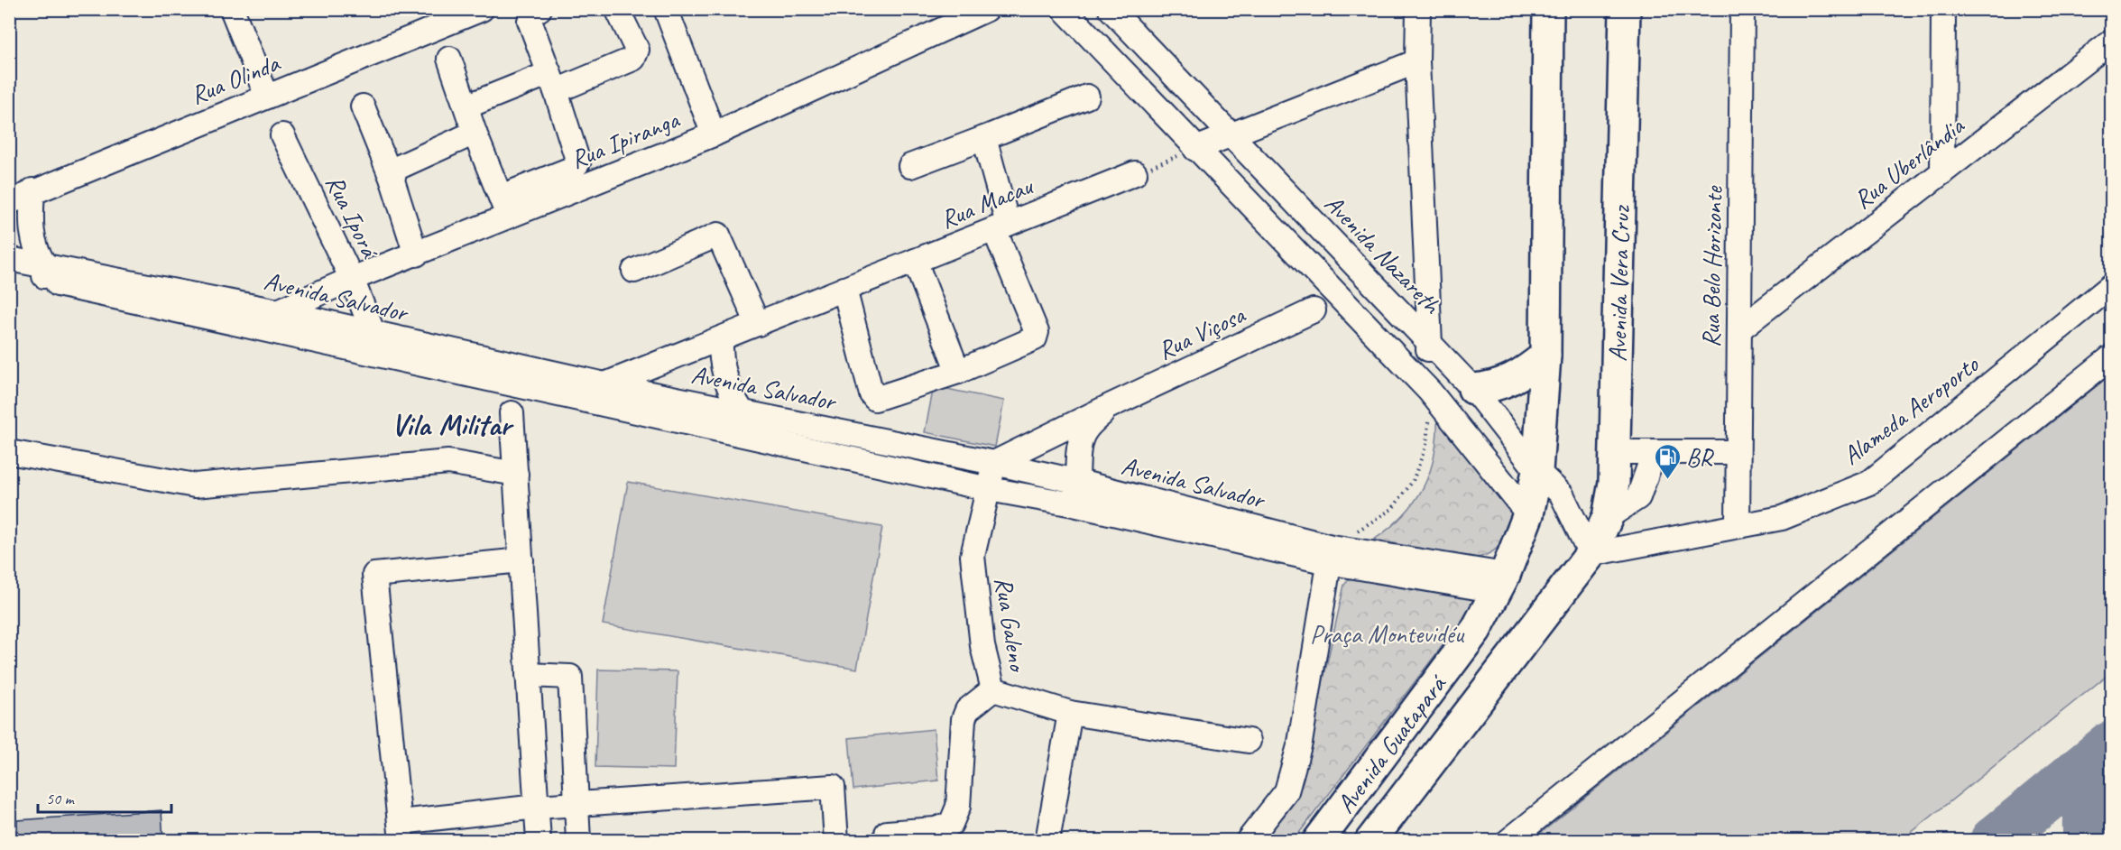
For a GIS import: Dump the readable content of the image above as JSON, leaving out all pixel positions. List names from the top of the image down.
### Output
{
  "streets": {
    "highway": ["Avenida Vera Cruz", "Avenida Guatapará"],
    "street": [
      "Rua Olinda",
      "Rua Ipiranga",
      "Rua Uberlândia",
      "Rua Macau",
      "Rua Iporá",
      "Avenida Nazareth",
      "Rua Belo Horizonte",
      "Avenida Salvador",
      "Rua Viçosa",
      "Alameda Aeroporto",
      "Rua Galeno"
    ]
  },
  "crossings": [
    ["Rua Ipiranga", "Rua Iporá"],
    ["Rua Ipiranga", "Avenida Salvador"],
    ["Rua Uberlândia", "Rua Belo Horizonte"],
    ["Rua Macau", "Avenida Salvador"],
    ["Rua Iporá", "Avenida Salvador"],
    ["Avenida Nazareth", "Avenida Vera Cruz"],
    ["Avenida Nazareth", "Alameda Aeroporto"],
    ["Avenida Nazareth", "Avenida Guatapará"],
    ["Rua Belo Horizonte", "Alameda Aeroporto"],
    ["Avenida Vera Cruz", "Alameda Aeroporto"],
    ["Avenida Vera Cruz", "Avenida Guatapará"],
    ["Avenida Salvador", "Rua Viçosa"],
    ["Avenida Salvador", "Rua Galeno"],
    ["Avenida Salvador", "Avenida Guatapará"],
    ["Rua Viçosa", "Rua Galeno"],
    ["Alameda Aeroporto", "Avenida Guatapará"]
  ],
  "districts": ["Vila Militar"],
  "parks": ["Praça Montevidéu"],
  "places": {
    "fuel station": ["BR"]
  },
  "scale_bar": "50 m"
}
